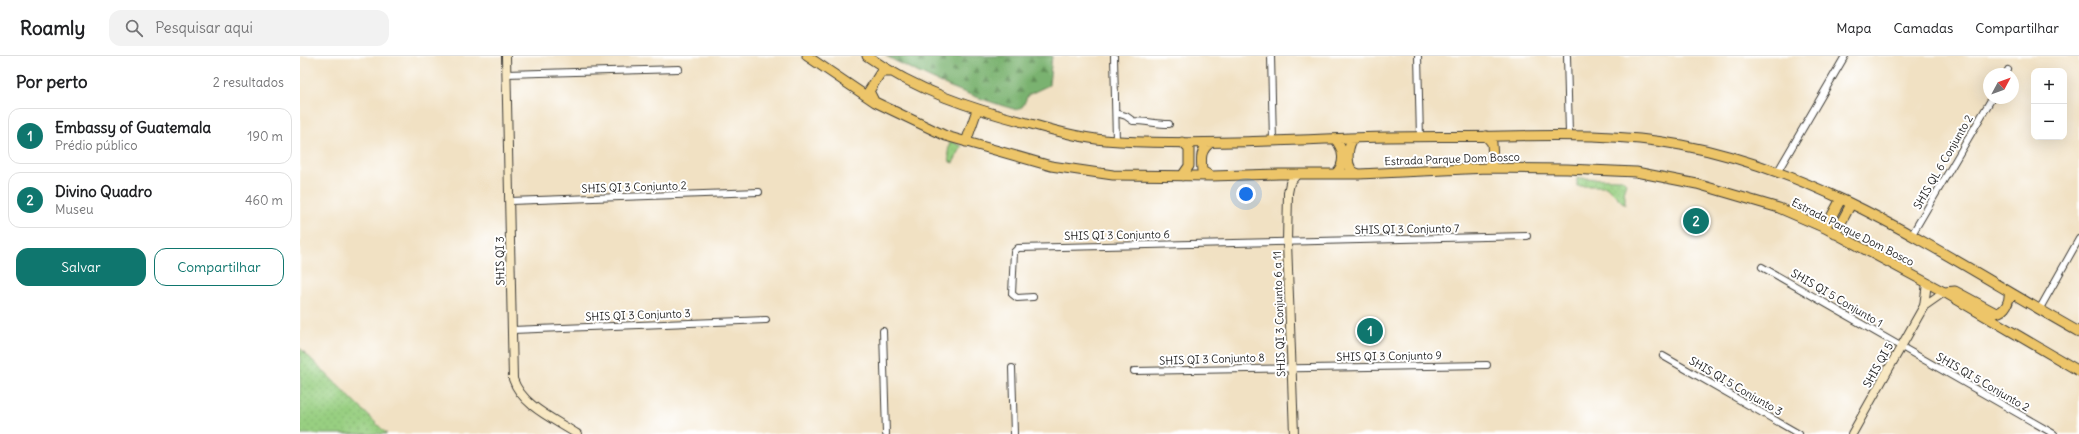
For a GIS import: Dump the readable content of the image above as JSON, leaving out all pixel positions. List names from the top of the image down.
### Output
{
  "streets": {
    "main road": ["Estrada Parque Dom Bosco"],
    "street": [
      "SHIS QL 6 Conjunto 2",
      "SHIS QI 3 Conjunto 2",
      "SHIS QI 3 Conjunto 7",
      "SHIS QI 3 Conjunto 6",
      "SHIS QI 3",
      "SHIS QI 5 Conjunto 1",
      "SHIS QI 3 Conjunto 6 a 11",
      "SHIS QI 3 Conjunto 3",
      "SHIS QI 3 Conjunto 9",
      "SHIS QI 3 Conjunto 8",
      "SHIS QI 5",
      "SHIS QI 5 Conjunto 2",
      "SHIS QI 5 Conjunto 3"
    ]
  },
  "crossings": [
    ["Estrada Parque Dom Bosco", "SHIS QL 6 Conjunto 2"],
    ["Estrada Parque Dom Bosco", "SHIS QI 3 Conjunto 6 a 11"],
    ["Estrada Parque Dom Bosco", "SHIS QI 5"],
    ["SHIS QI 3 Conjunto 2", "SHIS QI 3"],
    ["SHIS QI 3 Conjunto 7", "SHIS QI 3 Conjunto 6"],
    ["SHIS QI 3 Conjunto 7", "SHIS QI 3 Conjunto 6 a 11"],
    ["SHIS QI 3 Conjunto 6", "SHIS QI 3 Conjunto 6 a 11"],
    ["SHIS QI 3", "SHIS QI 3 Conjunto 3"],
    ["SHIS QI 5 Conjunto 1", "SHIS QI 5"],
    ["SHIS QI 5 Conjunto 1", "SHIS QI 5 Conjunto 2"],
    ["SHIS QI 3 Conjunto 6 a 11", "SHIS QI 3 Conjunto 9"],
    ["SHIS QI 3 Conjunto 6 a 11", "SHIS QI 3 Conjunto 8"],
    ["SHIS QI 3 Conjunto 9", "SHIS QI 3 Conjunto 8"],
    ["SHIS QI 5", "SHIS QI 5 Conjunto 2"]
  ],
  "north": "top right",
  "page": {
    "header": "Roamly",
    "search": "Pesquisar aqui",
    "nav": ["Mapa", "Camadas", "Compartilhar"],
    "heading": ["Por perto", "2 resultados"],
    "map_buttons": ["+", "−"],
    "list": [
      {
        "mark": "1",
        "name": "Embassy of Guatemala",
        "note": "Prédio público",
        "value": "190 m"
      },
      {
        "mark": "2",
        "name": "Divino Quadro",
        "note": "Museu",
        "value": "460 m"
      }
    ],
    "pins": ["2", "1"],
    "buttons": ["Salvar", "Compartilhar"]
  }
}
